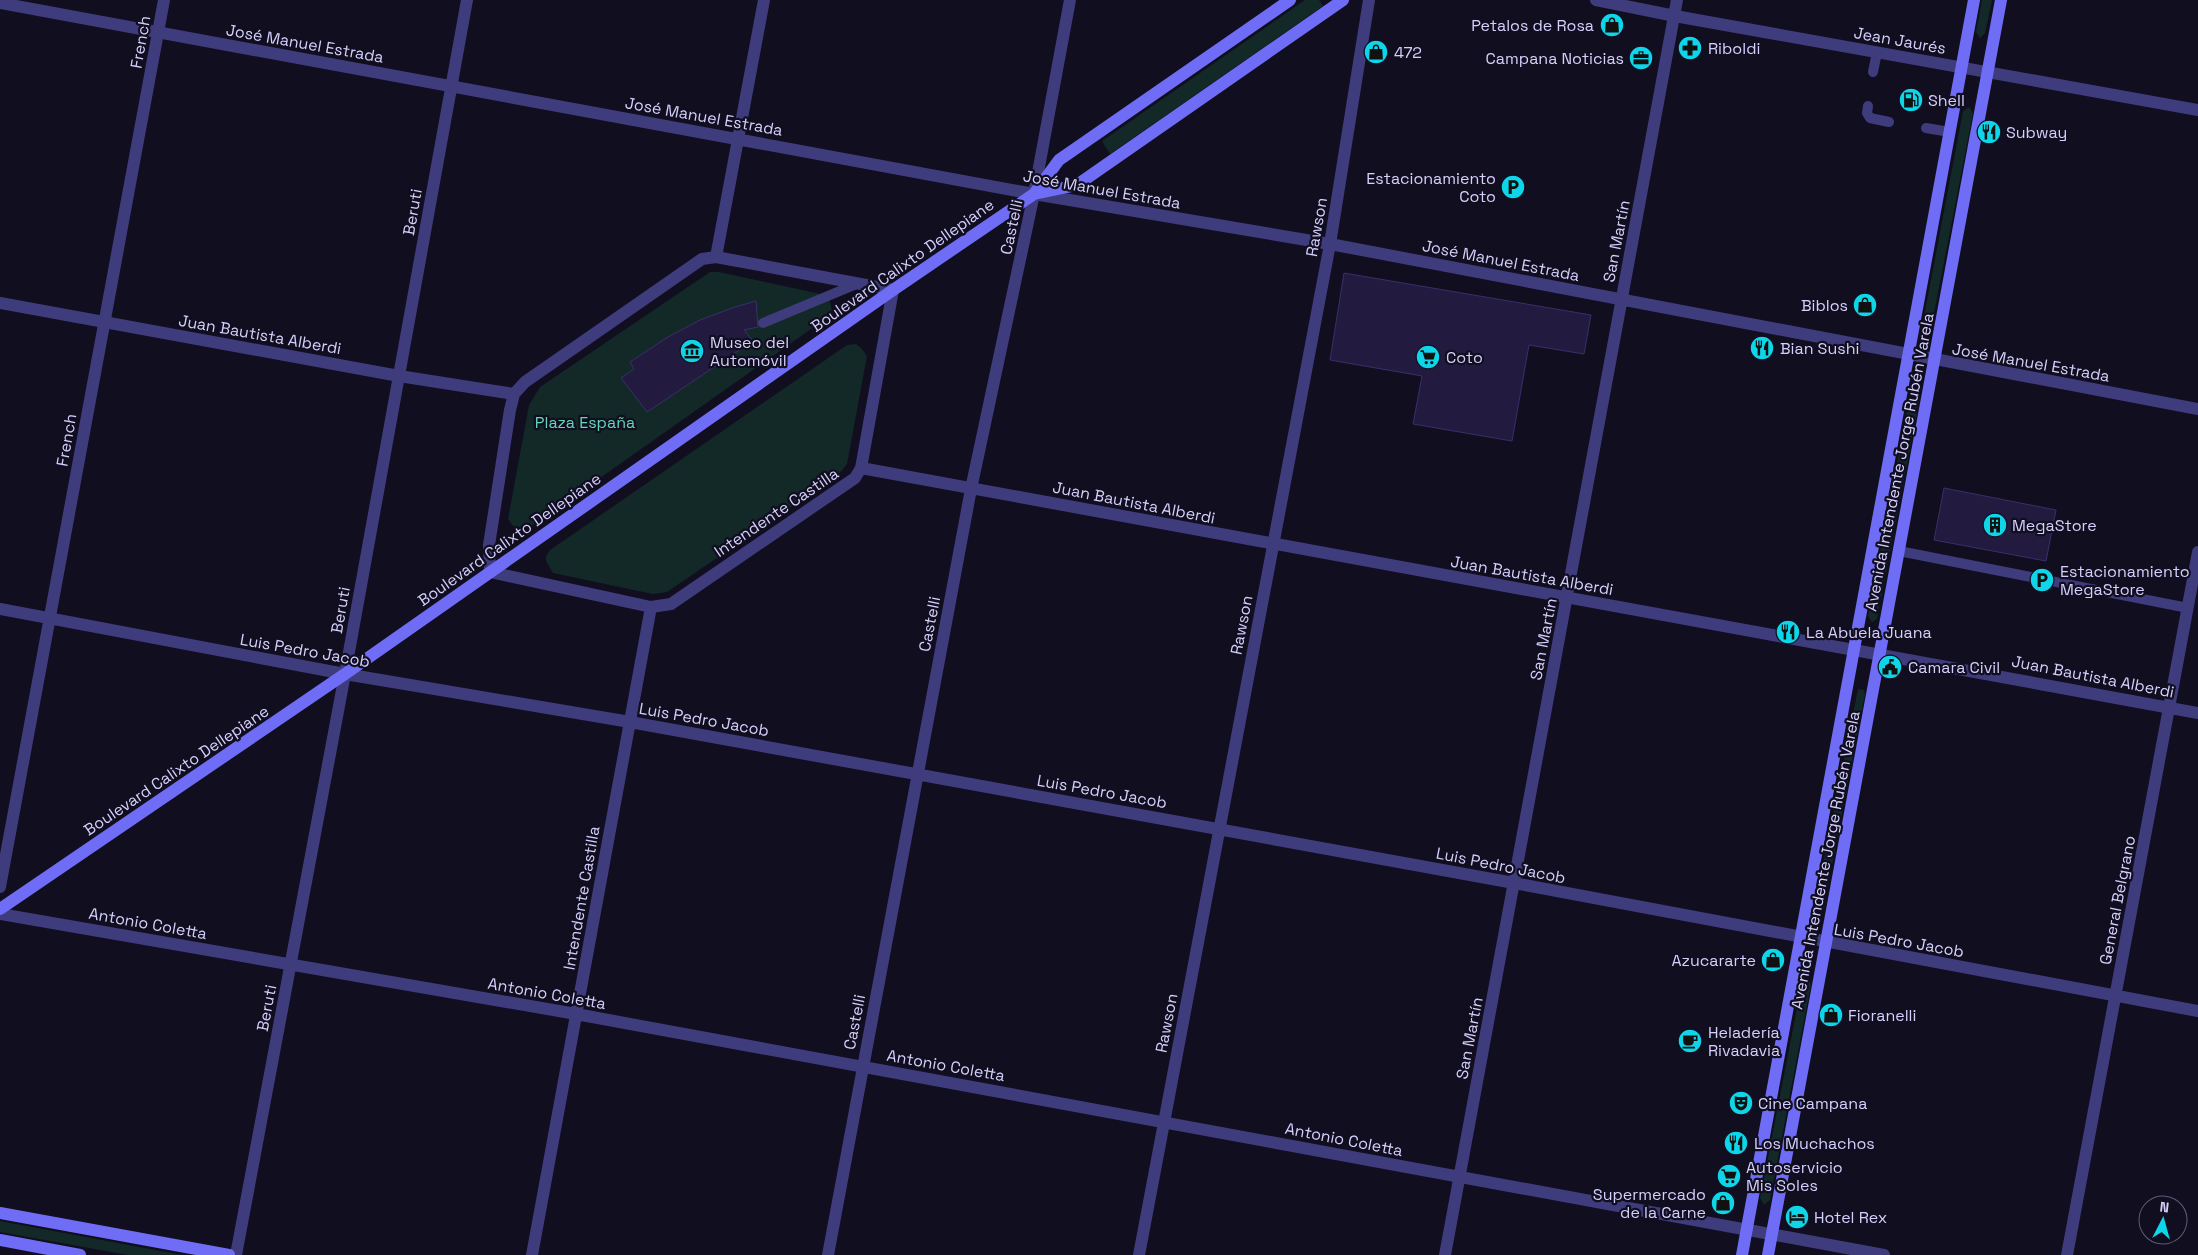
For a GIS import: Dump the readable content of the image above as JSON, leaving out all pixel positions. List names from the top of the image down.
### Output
{
  "streets": {
    "main road": ["Boulevard Calixto Dellepiane", "Avenida Intendente Jorge Rubén Varela"],
    "street": [
      "Jean Jaurés",
      "French",
      "José Manuel Estrada",
      "Beruti",
      "Castelli",
      "Rawson",
      "San Martín",
      "Juan Bautista Alberdi",
      "Intendente Castilla",
      "Luis Pedro Jacob",
      "General Belgrano",
      "Antonio Coletta"
    ]
  },
  "crossings": [
    ["Jean Jaurés", "San Martín"],
    ["Jean Jaurés", "Avenida Intendente Jorge Rubén Varela"],
    ["French", "José Manuel Estrada"],
    ["French", "Juan Bautista Alberdi"],
    ["French", "Luis Pedro Jacob"],
    ["José Manuel Estrada", "Beruti"],
    ["José Manuel Estrada", "Castelli"],
    ["José Manuel Estrada", "Rawson"],
    ["José Manuel Estrada", "San Martín"],
    ["José Manuel Estrada", "Boulevard Calixto Dellepiane"],
    ["José Manuel Estrada", "Avenida Intendente Jorge Rubén Varela"],
    ["Beruti", "Boulevard Calixto Dellepiane"],
    ["Beruti", "Juan Bautista Alberdi"],
    ["Beruti", "Luis Pedro Jacob"],
    ["Beruti", "Antonio Coletta"],
    ["Castelli", "Boulevard Calixto Dellepiane"],
    ["Castelli", "Juan Bautista Alberdi"],
    ["Castelli", "Luis Pedro Jacob"],
    ["Castelli", "Antonio Coletta"],
    ["Rawson", "Juan Bautista Alberdi"],
    ["Rawson", "Luis Pedro Jacob"],
    ["Rawson", "Antonio Coletta"],
    ["San Martín", "Juan Bautista Alberdi"],
    ["San Martín", "Luis Pedro Jacob"],
    ["San Martín", "Antonio Coletta"],
    ["Boulevard Calixto Dellepiane", "Intendente Castilla"],
    ["Boulevard Calixto Dellepiane", "Luis Pedro Jacob"],
    ["Juan Bautista Alberdi", "Avenida Intendente Jorge Rubén Varela"],
    ["Juan Bautista Alberdi", "Intendente Castilla"],
    ["Juan Bautista Alberdi", "General Belgrano"],
    ["Avenida Intendente Jorge Rubén Varela", "Luis Pedro Jacob"],
    ["Avenida Intendente Jorge Rubén Varela", "Antonio Coletta"],
    ["Intendente Castilla", "Luis Pedro Jacob"],
    ["Intendente Castilla", "Antonio Coletta"],
    ["Luis Pedro Jacob", "General Belgrano"]
  ],
  "parks": ["Plaza España"],
  "places": {
    "shop": [
      "Petalos de Rosa",
      "472",
      "Biblos",
      "Azucararte",
      "Fioranelli",
      "Supermercado de la Carne"
    ],
    "pharmacy": ["Riboldi"],
    "office": ["Campana Noticias"],
    "fuel station": ["Shell"],
    "restaurant": [
      "Subway",
      "Bian Sushi",
      "La Abuela Juana",
      "Los Muchachos"
    ],
    "parking": ["Estacionamiento Coto", "Estacionamiento MegaStore"],
    "museum": ["Museo del Automóvil"],
    "supermarket": ["Coto", "Autoservicio Mis Soles"],
    "building": ["MegaStore"],
    "public building": ["Camara Civil"],
    "cafe": ["Heladería Rivadavia"],
    "theatre": ["Cine Campana"],
    "hotel": ["Hotel Rex"]
  },
  "north": "top"
}
